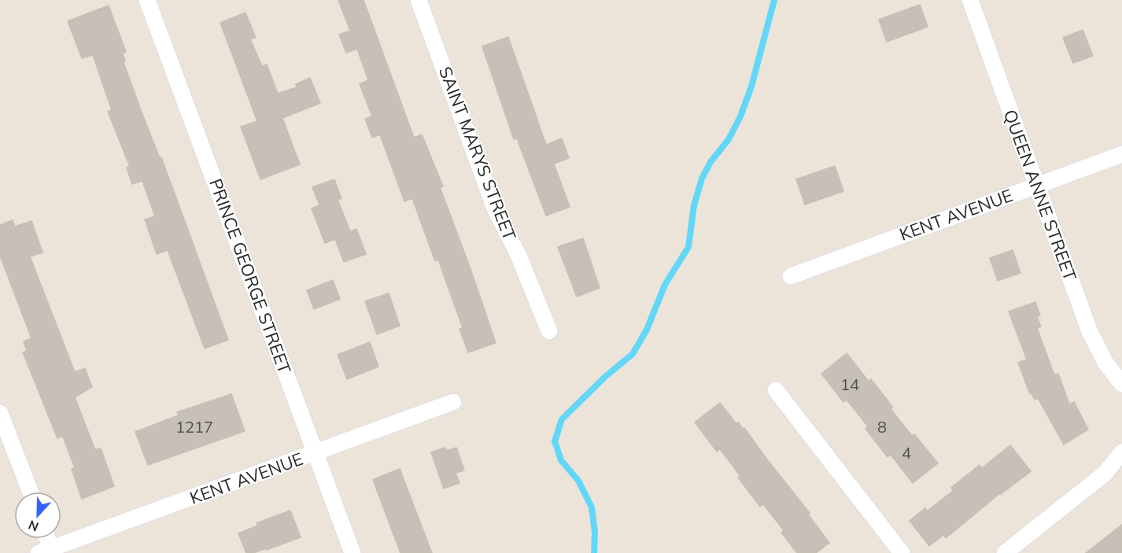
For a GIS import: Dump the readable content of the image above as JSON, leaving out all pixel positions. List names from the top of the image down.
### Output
{
  "streets": {
    "street": [
      "SAINT MARYS STREET",
      "QUEEN ANNE STREET",
      "KENT AVENUE",
      "PRINCE GEORGE STREET"
    ]
  },
  "crossings": [
    ["QUEEN ANNE STREET", "KENT AVENUE"],
    ["KENT AVENUE", "PRINCE GEORGE STREET"]
  ],
  "house_numbers": [
    "14",
    "1217",
    "8",
    "4"
  ],
  "north": "bottom"
}
